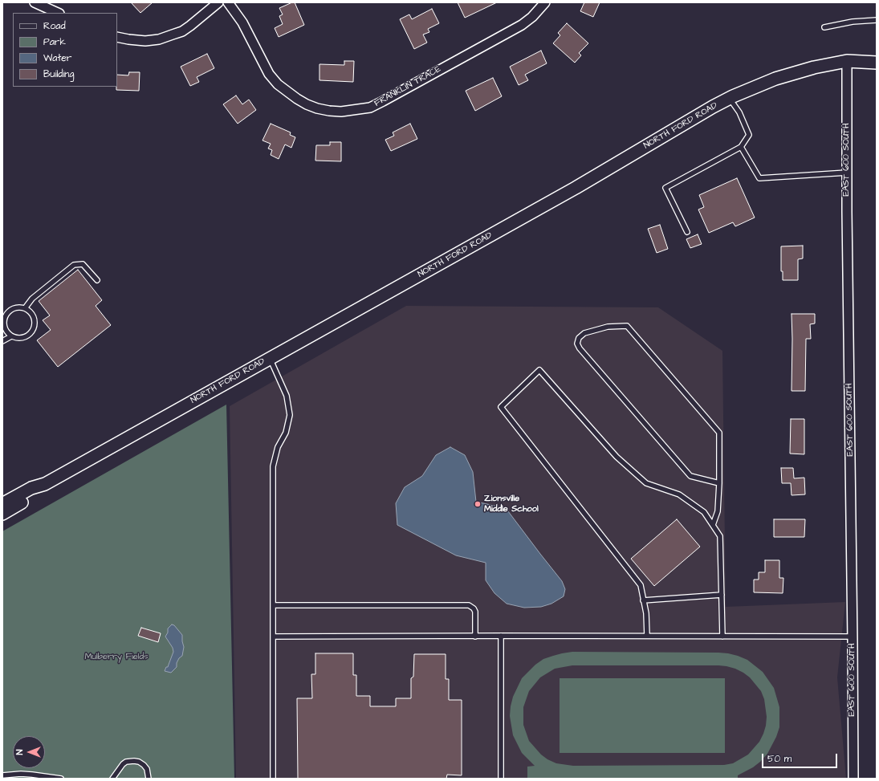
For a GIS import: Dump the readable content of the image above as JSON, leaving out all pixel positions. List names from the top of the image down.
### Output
{
  "streets": {
    "main road": ["NORTH FORD ROAD"],
    "street": ["FRANKLIN TRACE", "EAST 600 SOUTH"]
  },
  "crossings": [
    ["NORTH FORD ROAD", "EAST 600 SOUTH"]
  ],
  "parks": ["Mulberry Fields"],
  "places": ["Zionsville Middle School"],
  "legend": [
    "Road",
    "Park",
    "Water",
    "Building"
  ],
  "scale_bar": "50 m",
  "north": "left"
}
